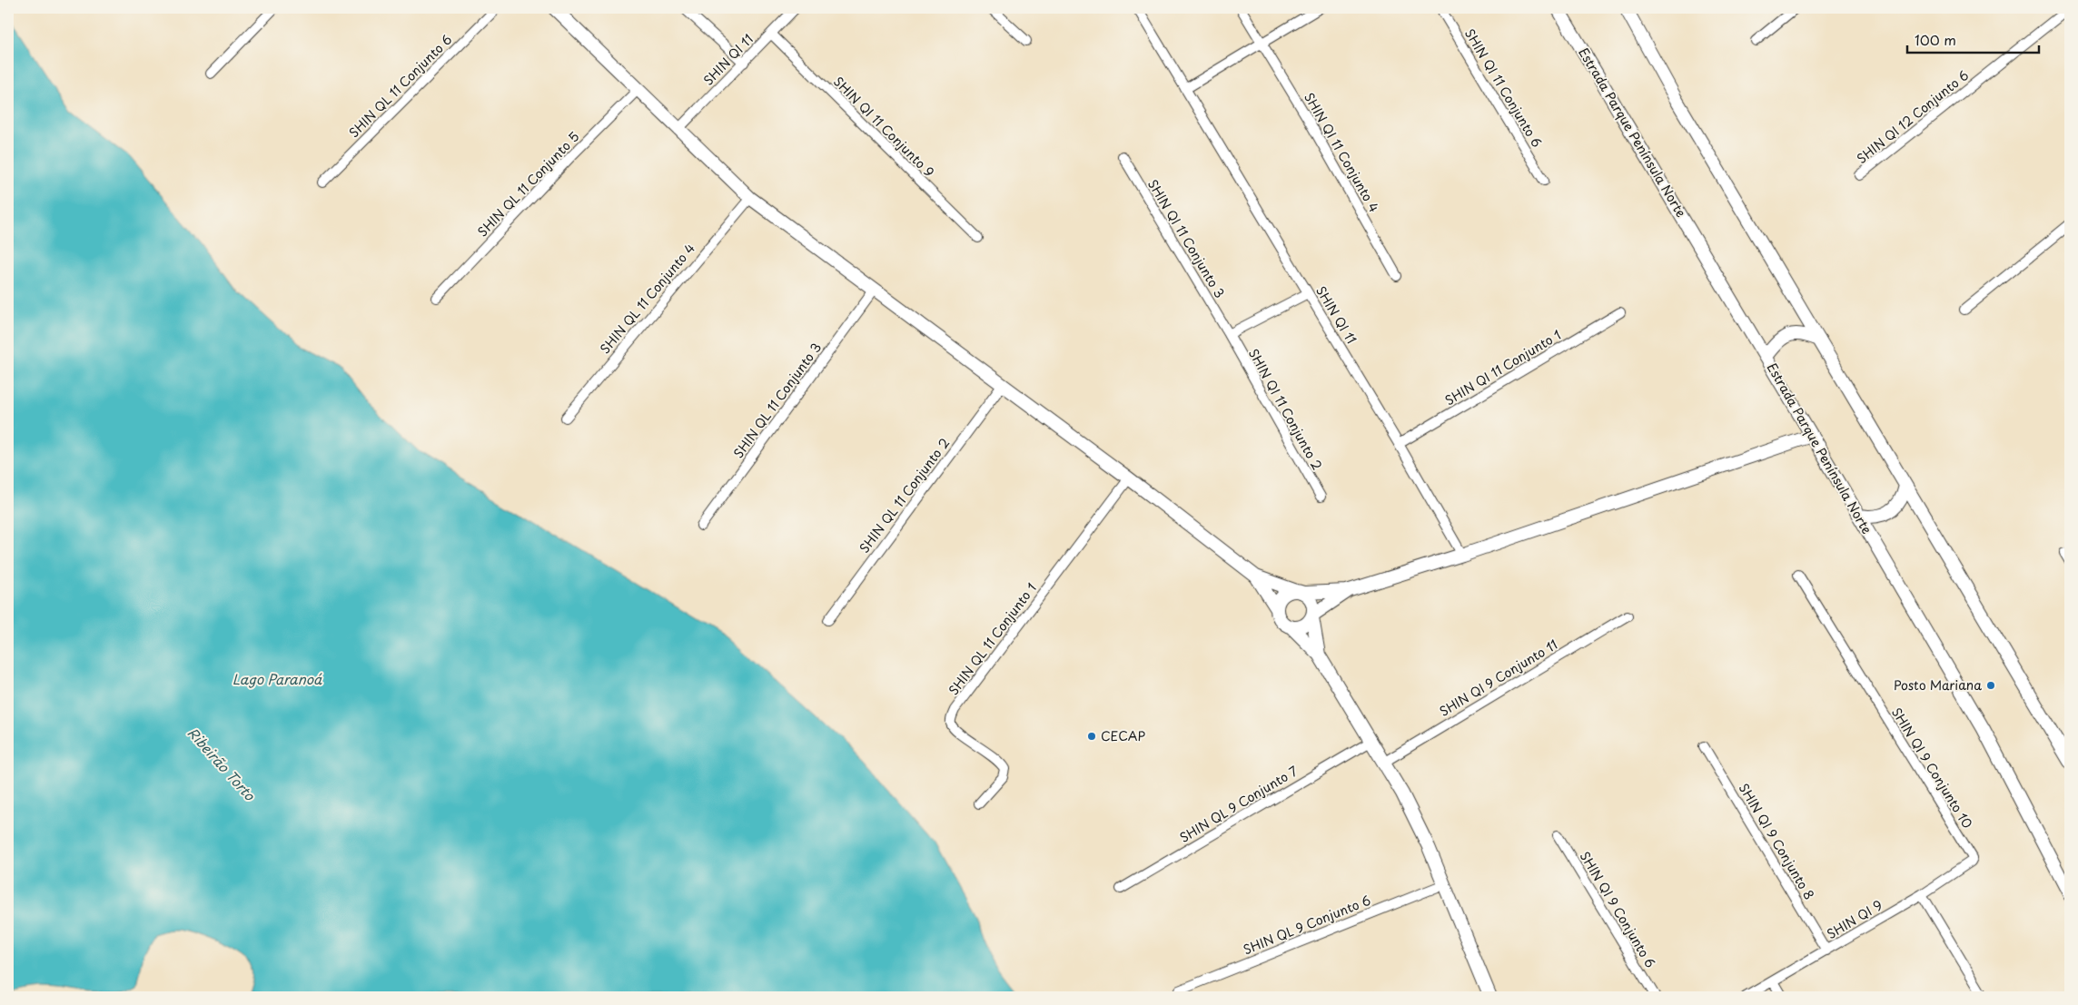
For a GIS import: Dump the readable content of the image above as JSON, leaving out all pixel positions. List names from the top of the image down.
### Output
{
  "streets": {
    "street": [
      "SHIN QI 11",
      "SHIN QL 11 Conjunto 6",
      "SHIN QI 11 Conjunto 6",
      "SHIN QI 12 Conjunto 6",
      "SHIN QI 11 Conjunto 9",
      "Estrada Parque Península Norte",
      "SHIN QI 11 Conjunto 4",
      "SHIN QL 11 Conjunto 5",
      "SHIN QI 11 Conjunto 3",
      "SHIN QL 11 Conjunto 4",
      "SHIN QI 11 Conjunto 1",
      "SHIN QL 11 Conjunto 3",
      "SHIN QI 11 Conjunto 2",
      "SHIN QL 11 Conjunto 2",
      "SHIN QL 11 Conjunto 1",
      "SHIN QI 9 Conjunto 11",
      "SHIN QI 9 Conjunto 10",
      "SHIN QL 9 Conjunto 7",
      "SHIN QI 9 Conjunto 8",
      "SHIN QI 9 Conjunto 6",
      "SHIN QI 9",
      "SHIN QL 9 Conjunto 6"
    ]
  },
  "crossings": [
    ["SHIN QI 11", "SHIN QI 11 Conjunto 9"],
    ["SHIN QI 11", "SHIN QI 11 Conjunto 1"],
    ["SHIN QI 11 Conjunto 3", "SHIN QI 11 Conjunto 2"],
    ["SHIN QI 9 Conjunto 10", "SHIN QI 9"],
    ["SHIN QI 9 Conjunto 8", "SHIN QI 9"]
  ],
  "water": ["Lago Paranoá", "Ribeirão Torto"],
  "places": ["Posto Mariana", "CECAP"],
  "scale_bar": "100 m"
}
